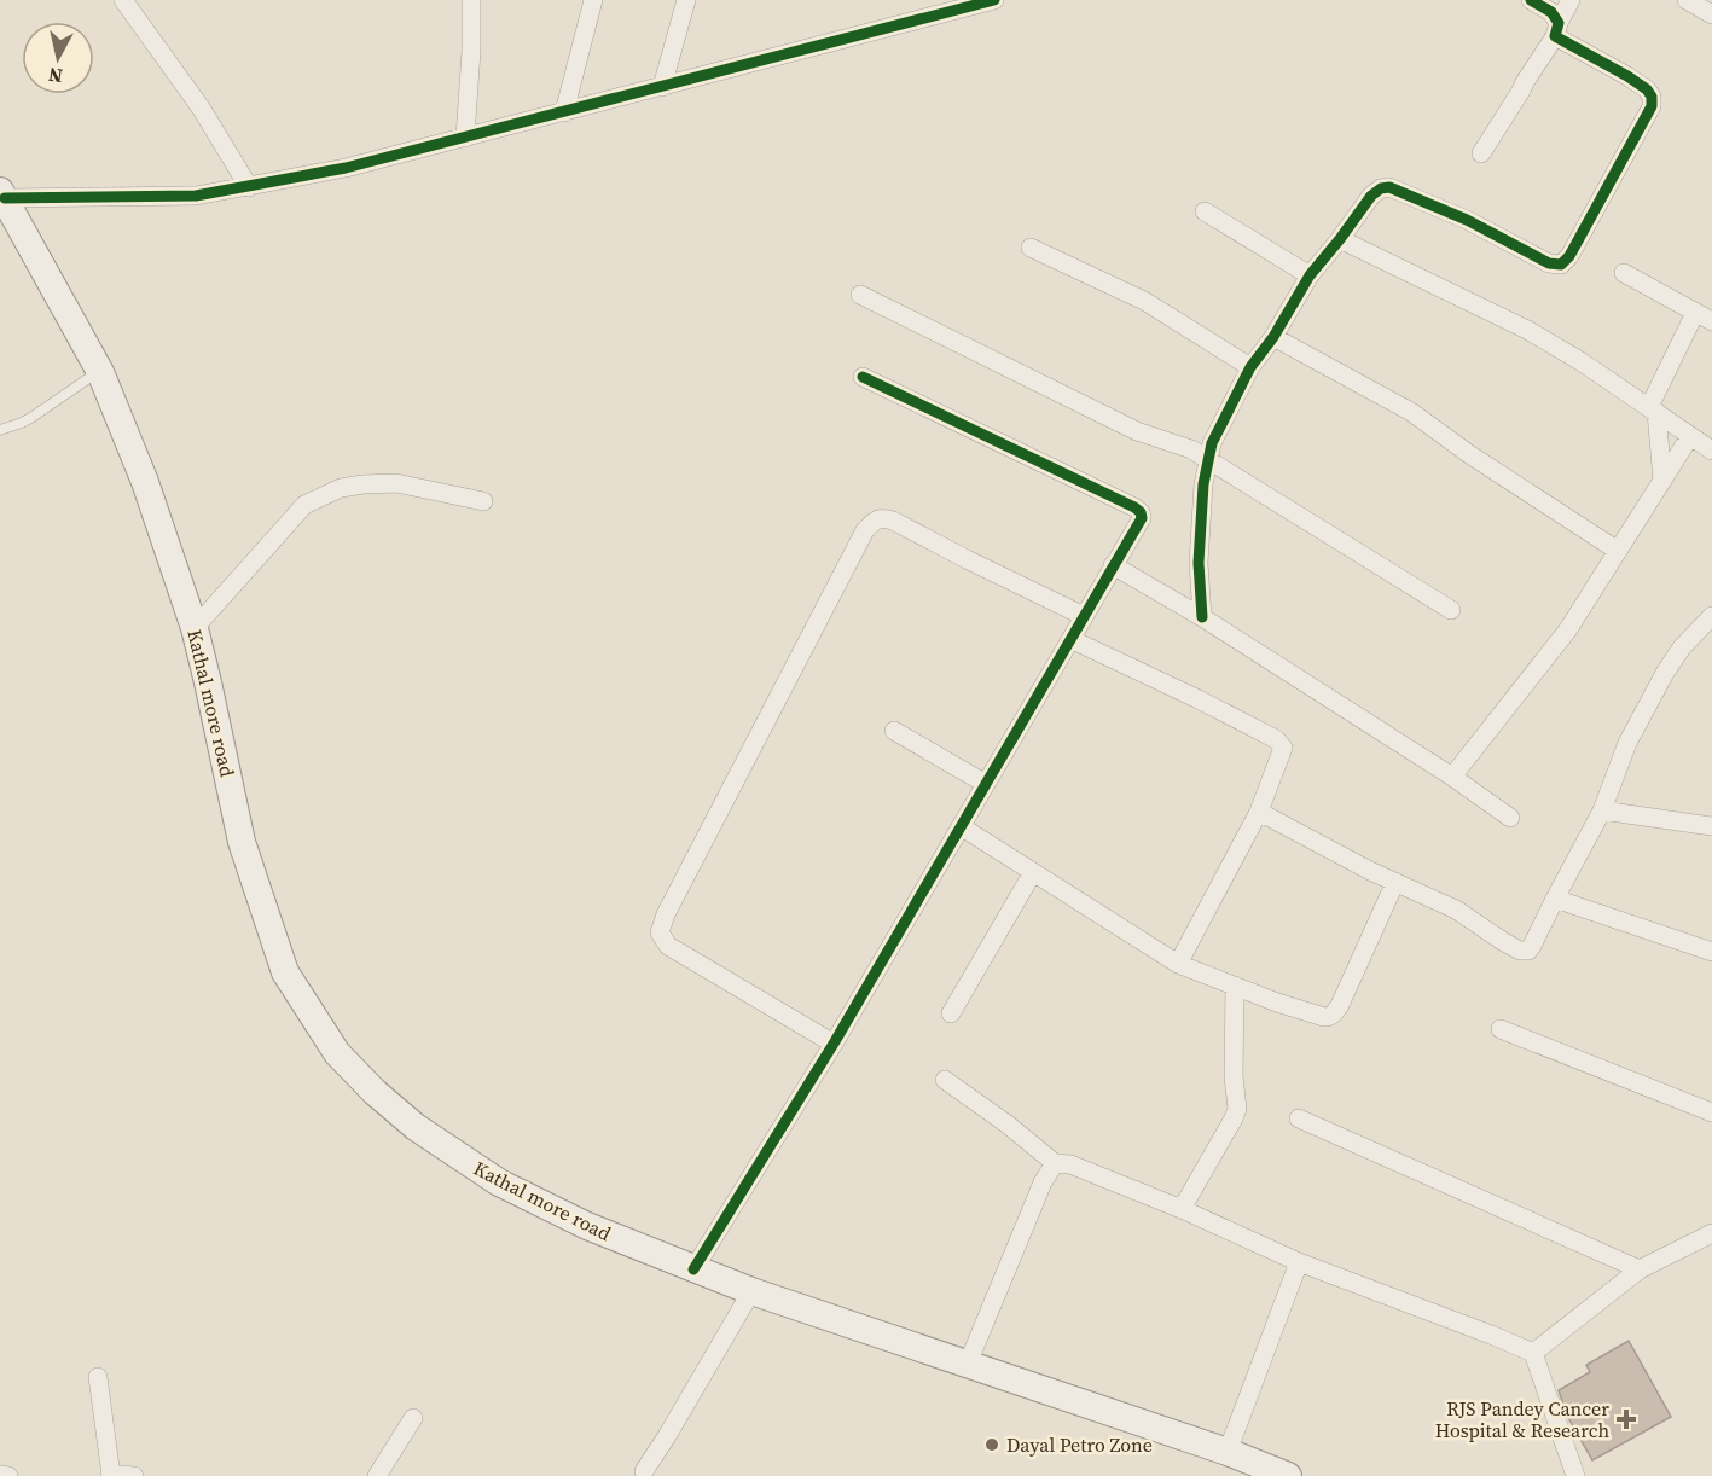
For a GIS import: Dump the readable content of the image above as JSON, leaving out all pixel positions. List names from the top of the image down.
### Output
{
  "streets": {
    "main road": ["Kathal more road"]
  },
  "places": {
    "health": ["RJS Pandey Cancer Hospital & Research"],
    "other": ["Dayal Petro Zone"]
  },
  "north": "bottom"
}
